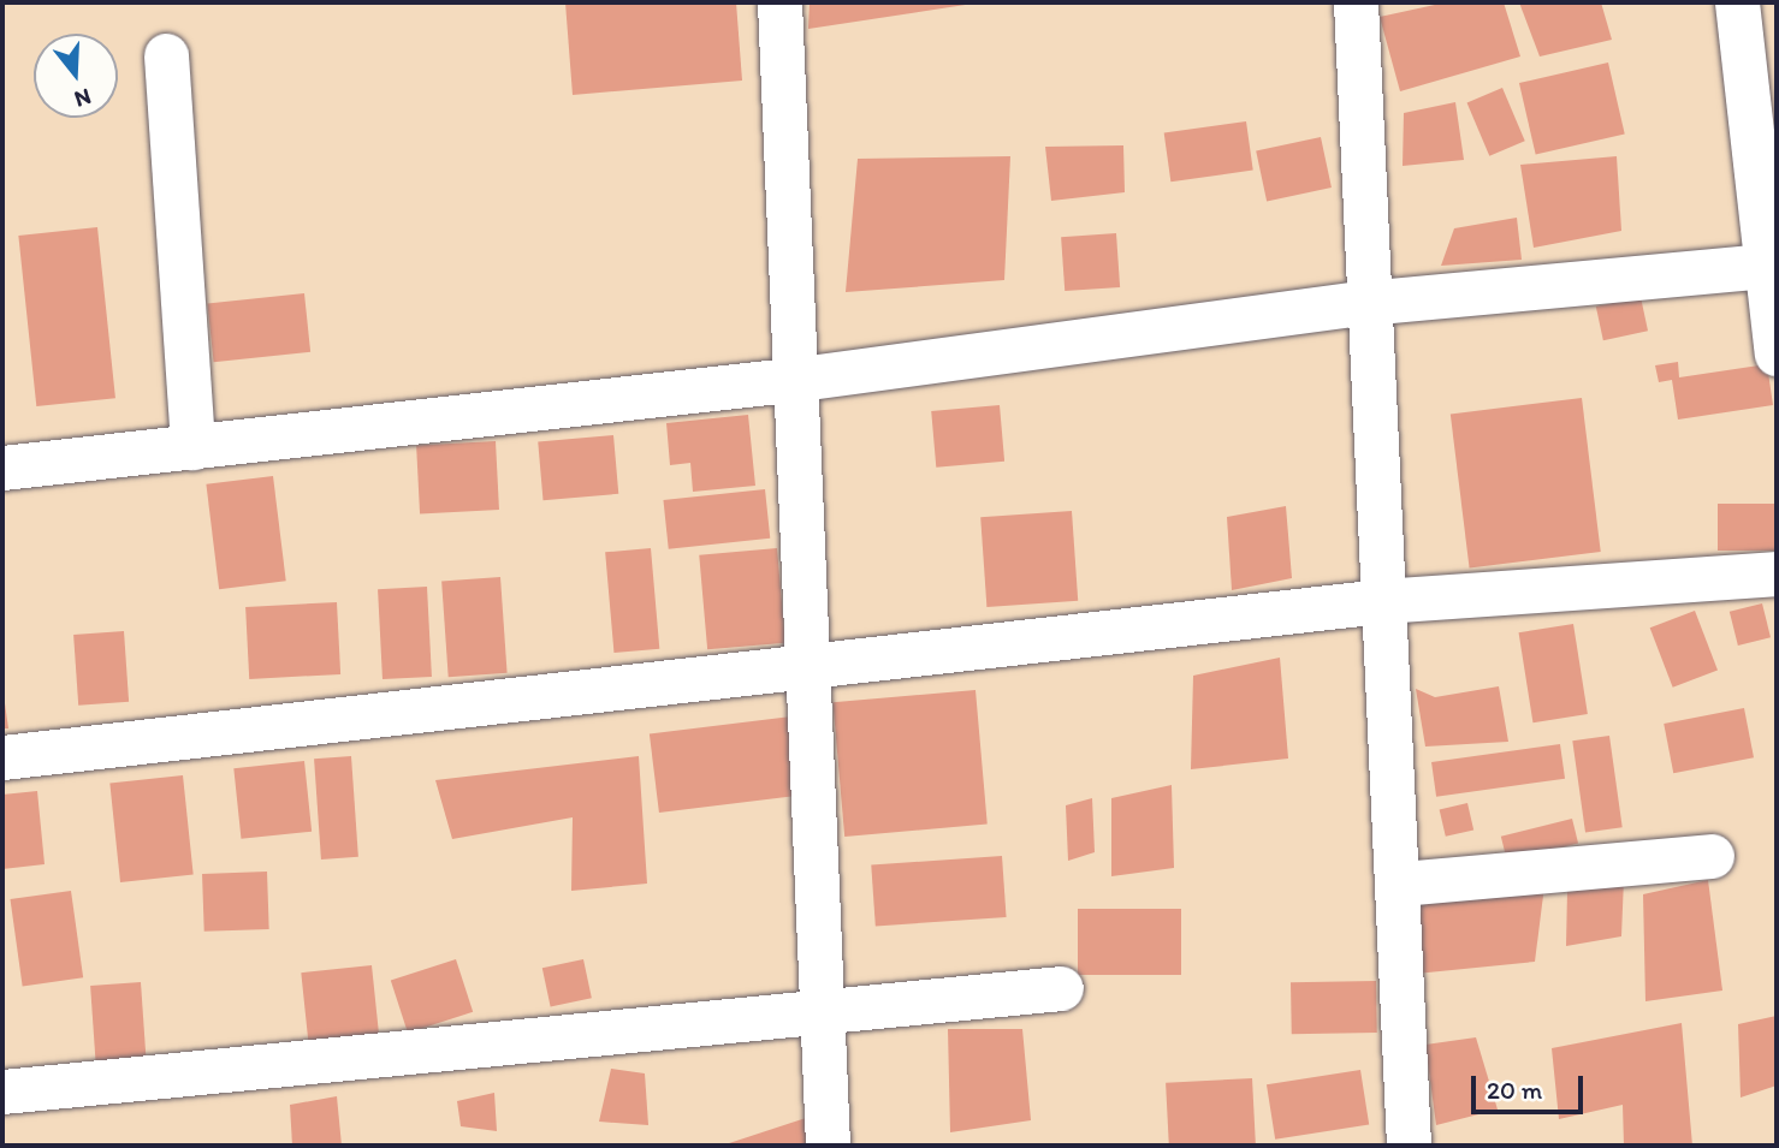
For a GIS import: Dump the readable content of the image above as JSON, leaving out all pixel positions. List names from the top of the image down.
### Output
{
  "scale_bar": "20 m",
  "north": "bottom"
}
